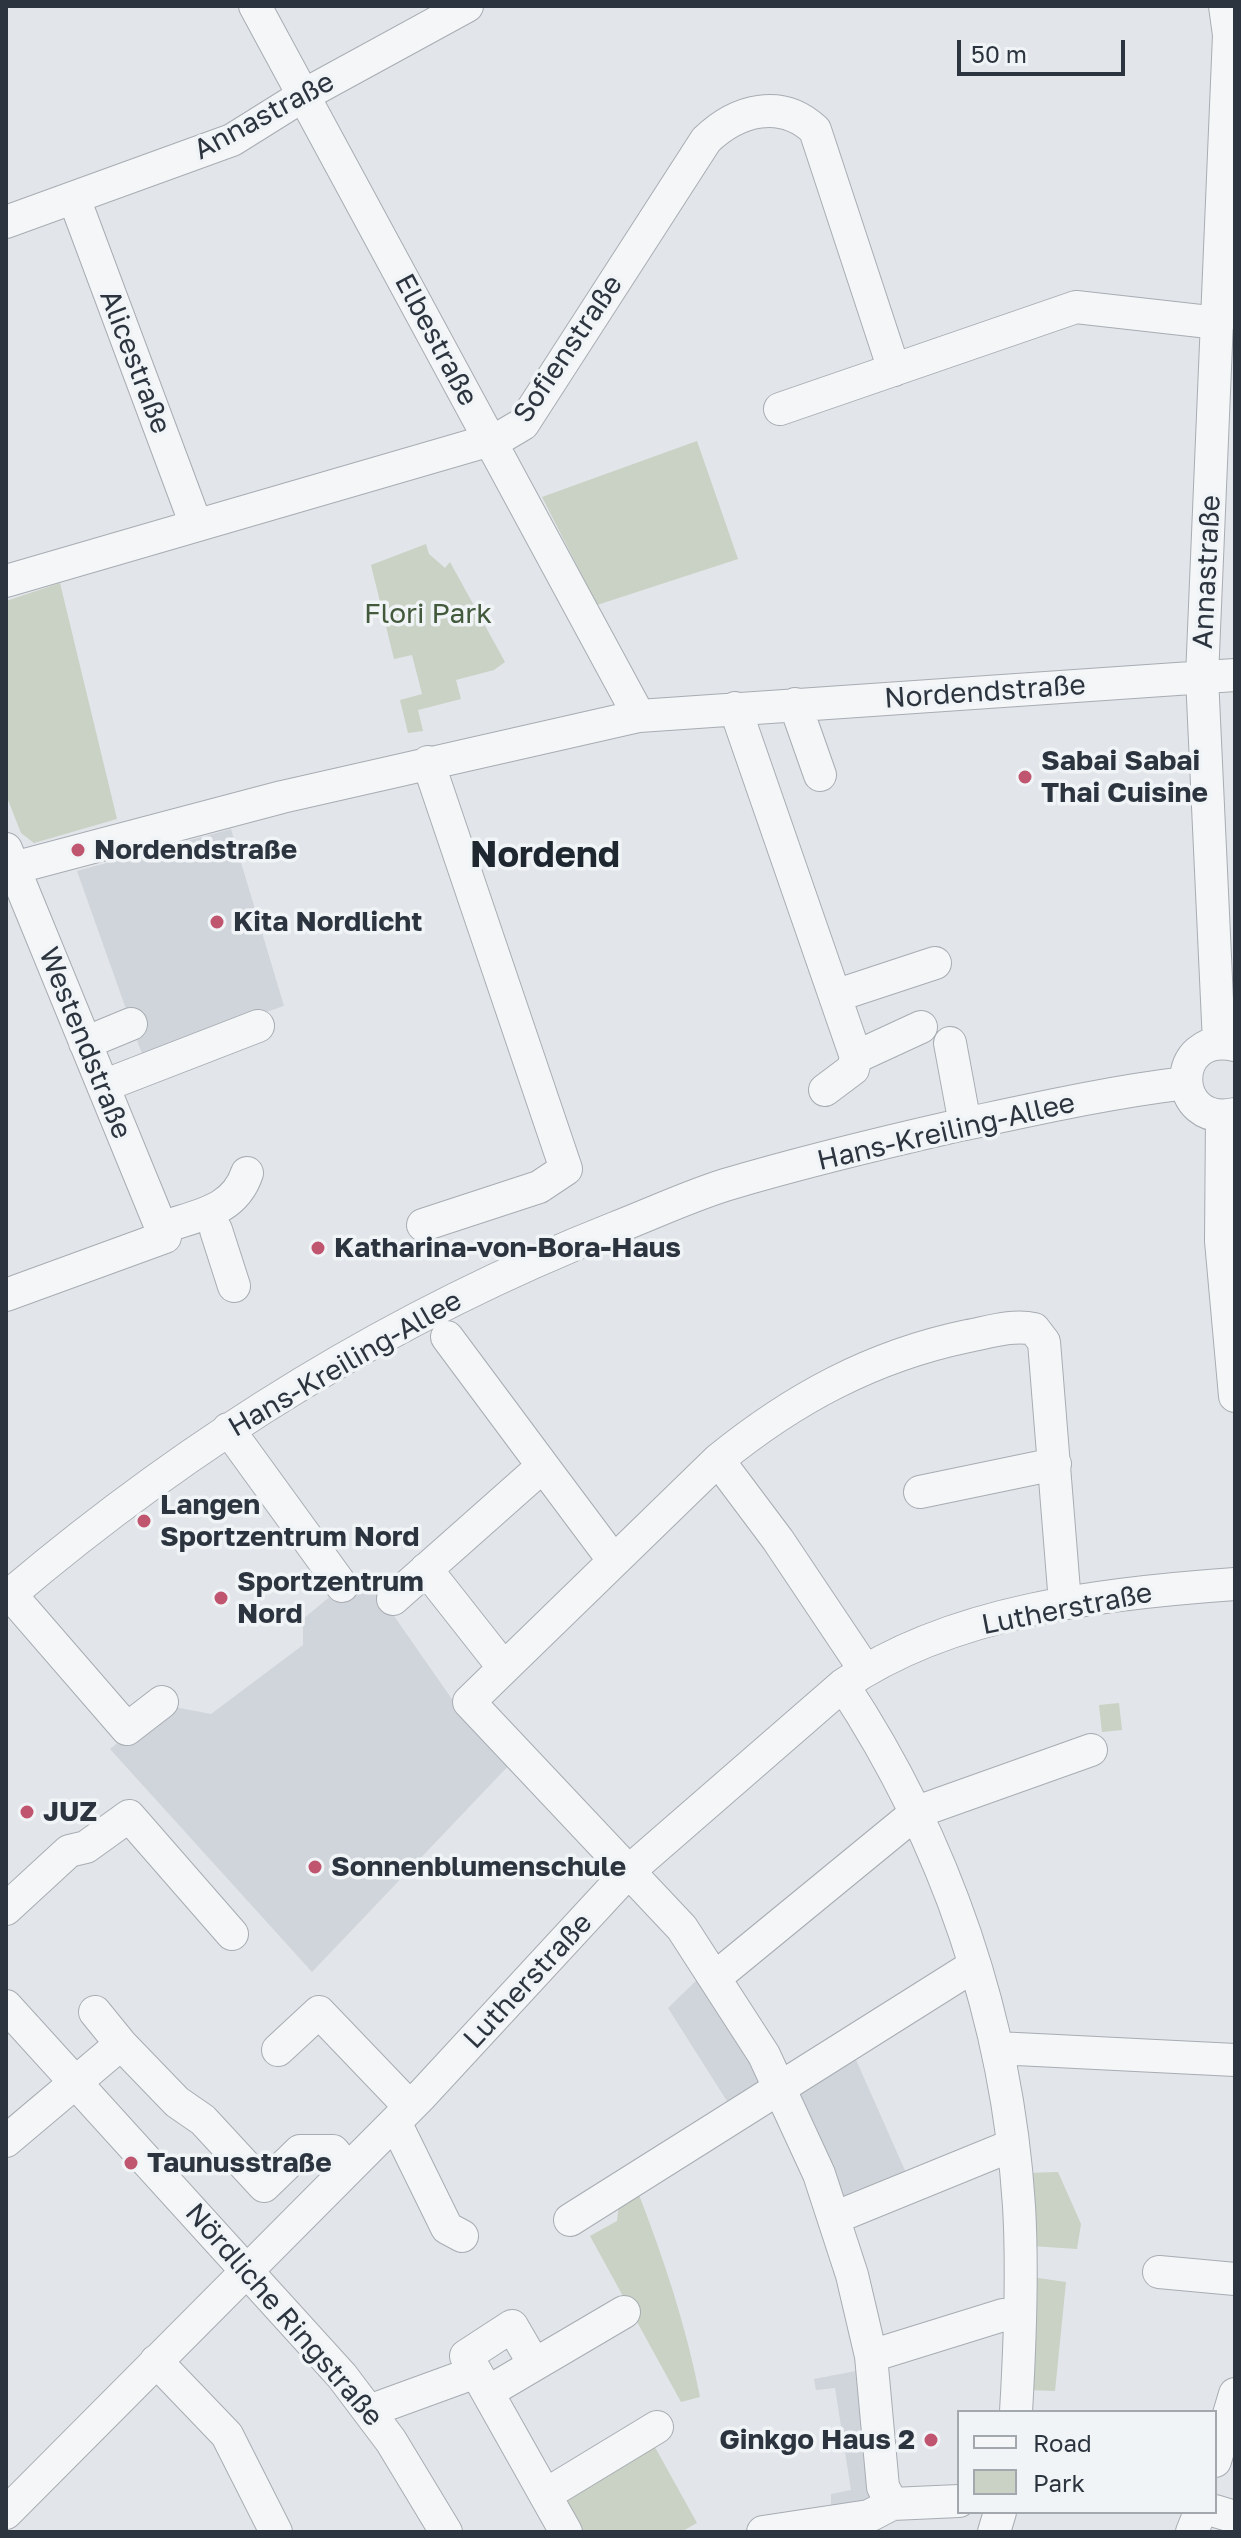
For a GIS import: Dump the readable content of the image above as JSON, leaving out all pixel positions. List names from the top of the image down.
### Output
{
  "streets": {
    "street": [
      "Annastraße",
      "Elbestraße",
      "Sofienstraße",
      "Alicestraße",
      "Nordendstraße",
      "Westendstraße",
      "Hans-Kreiling-Allee",
      "Lutherstraße",
      "Nördliche Ringstraße"
    ]
  },
  "crossings": [
    ["Annastraße", "Elbestraße"],
    ["Annastraße", "Alicestraße"],
    ["Annastraße", "Nordendstraße"],
    ["Elbestraße", "Sofienstraße"],
    ["Elbestraße", "Nordendstraße"],
    ["Sofienstraße", "Alicestraße"],
    ["Nordendstraße", "Westendstraße"],
    ["Lutherstraße", "Nördliche Ringstraße"]
  ],
  "districts": ["Nordend"],
  "parks": ["Flori Park"],
  "places": [
    "Sabai Sabai Thai Cuisine",
    "Nordendstraße",
    "Kita Nordlicht",
    "Katharina-von-Bora-Haus",
    "Langen Sportzentrum Nord",
    "Sportzentrum Nord",
    "JUZ",
    "Sonnenblumenschule",
    "Taunusstraße",
    "Ginkgo Haus 2"
  ],
  "legend": ["Road", "Park"],
  "scale_bar": "50 m"
}
